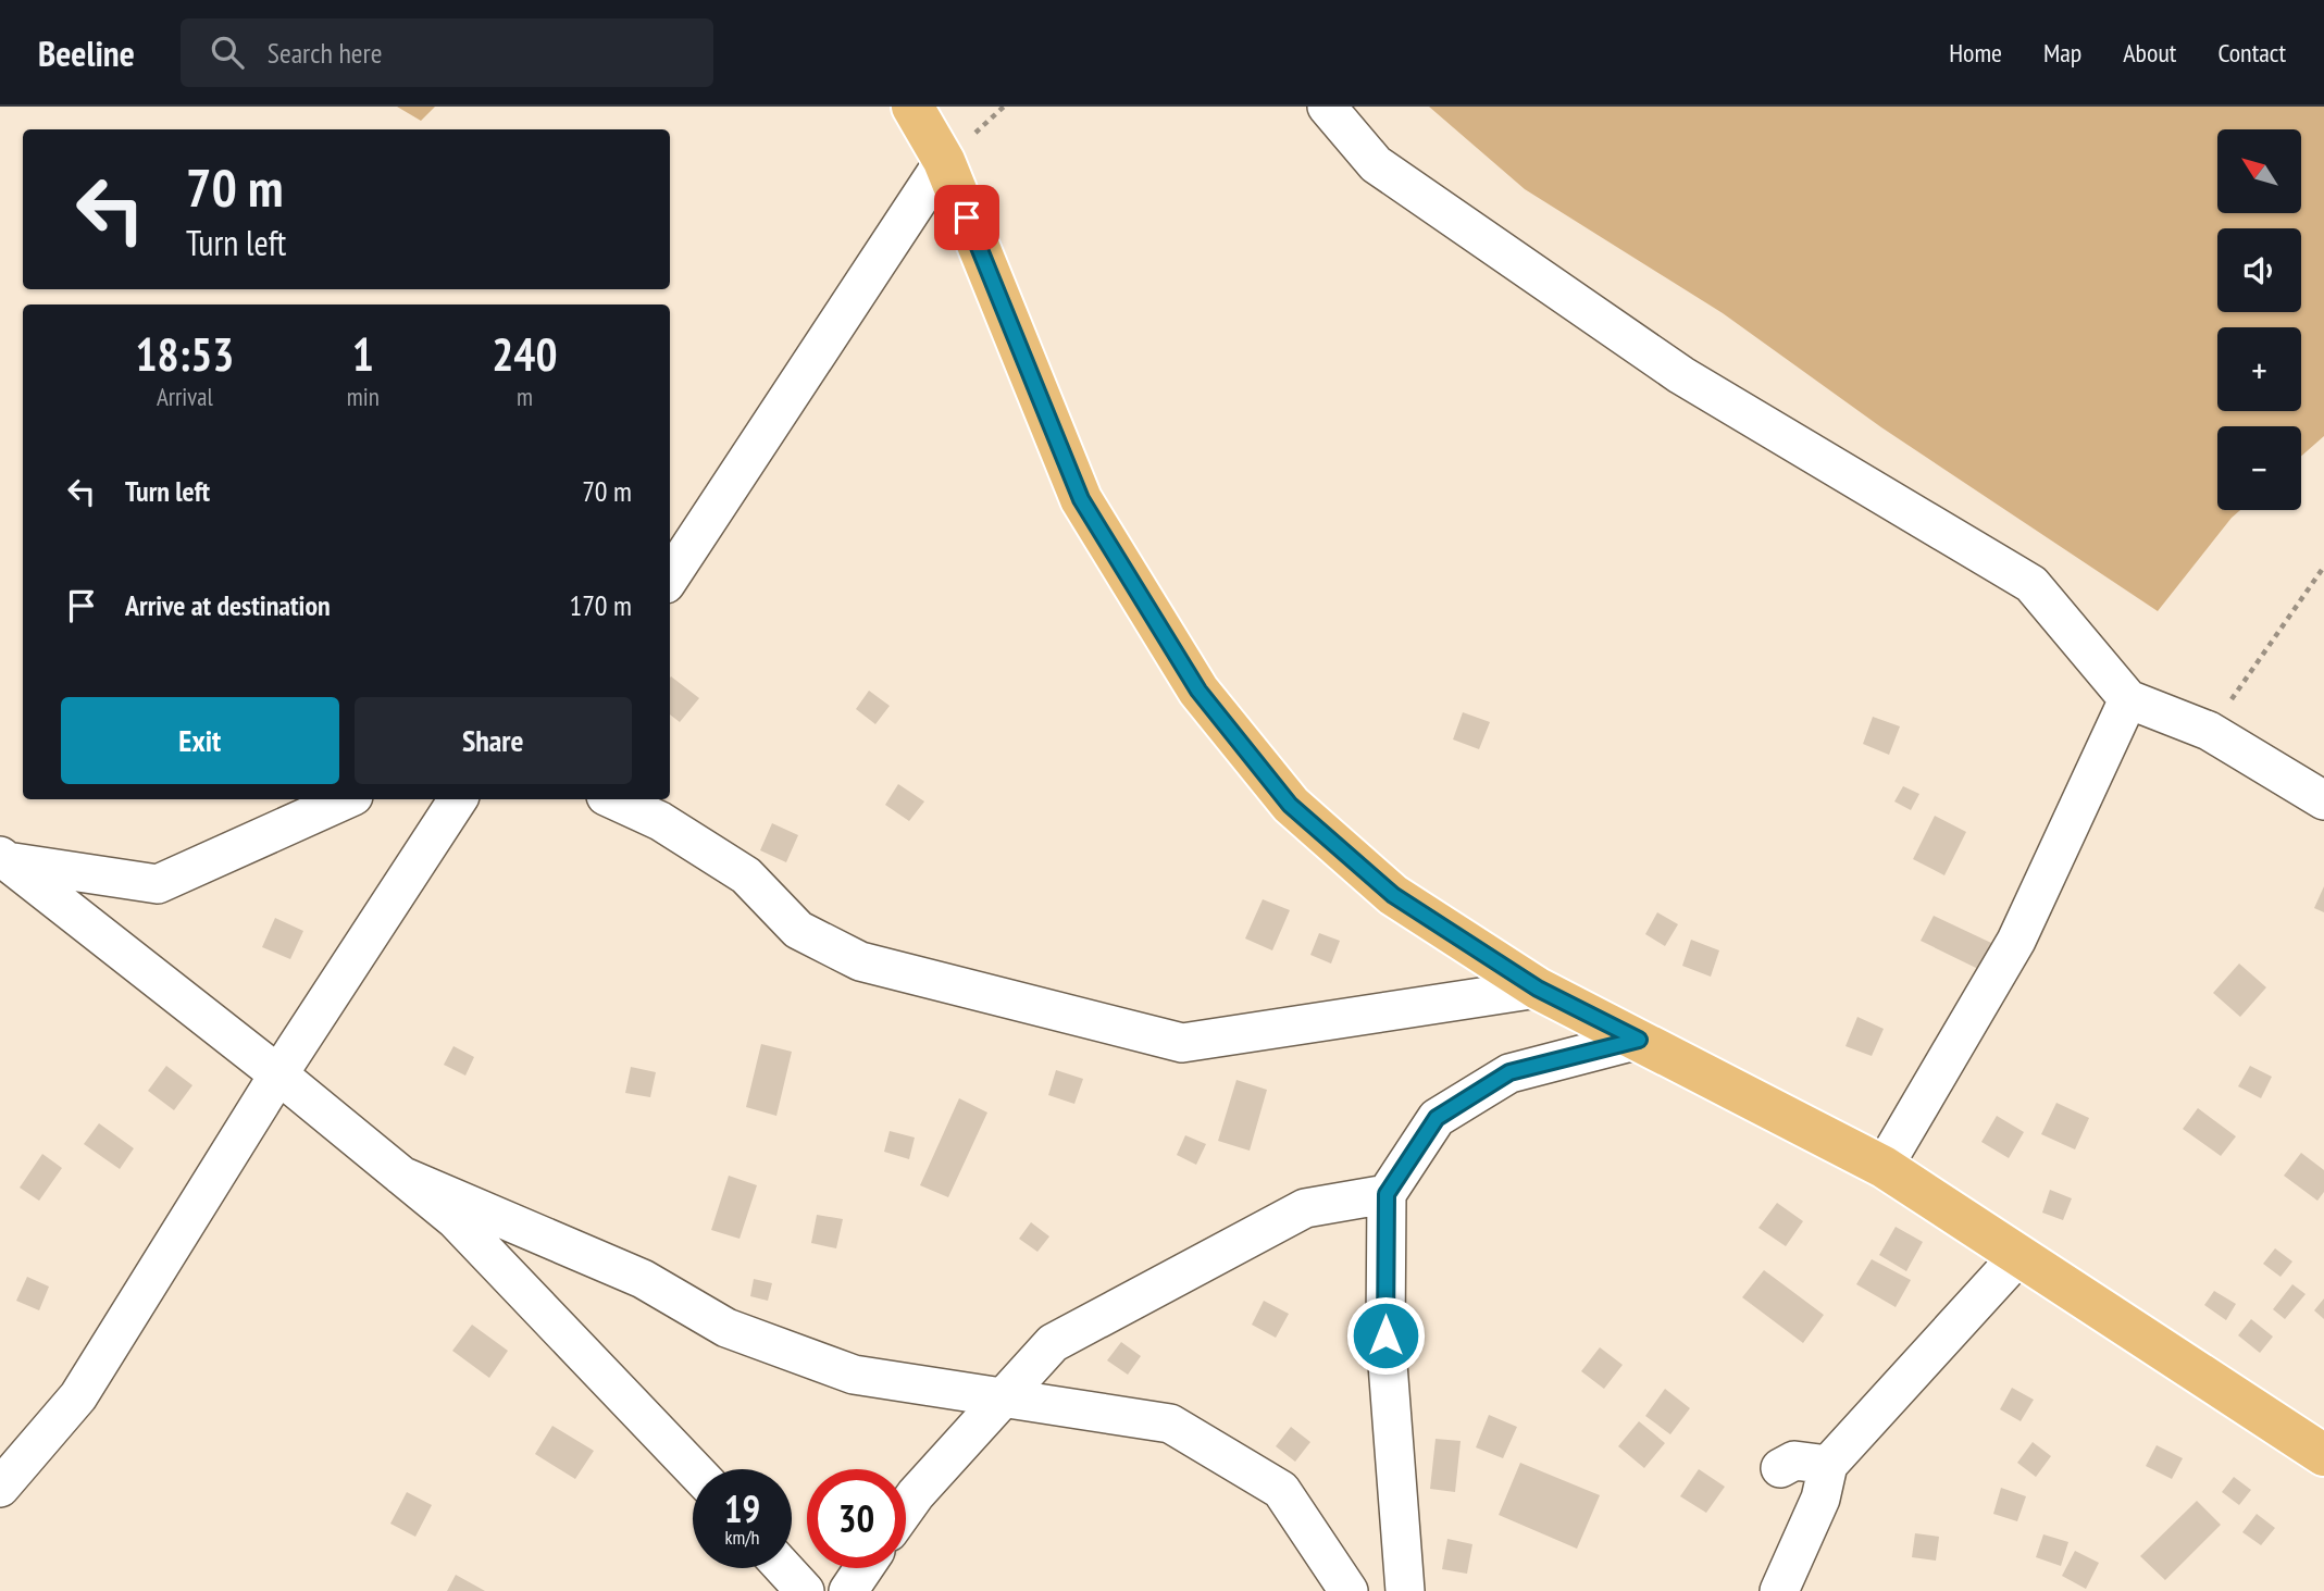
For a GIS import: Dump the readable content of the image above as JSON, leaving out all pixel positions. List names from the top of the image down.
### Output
{
  "north": "top left",
  "page": {
    "header": "Beeline",
    "search": "Search here",
    "nav": [
      "Home",
      "Map",
      "About",
      "Contact"
    ],
    "map_buttons": ["+", "−"],
    "turn": ["70 m", "Turn left"],
    "eta": [
      "18:53",
      "Arrival",
      "1",
      "min",
      "240",
      "m"
    ],
    "list": [
      {
        "name": "Turn left",
        "value": "70 m"
      },
      {
        "name": "Arrive at destination",
        "value": "170 m"
      }
    ],
    "buttons": ["Exit", "Share"],
    "speed": "19 km/h",
    "limit": "30"
  }
}
